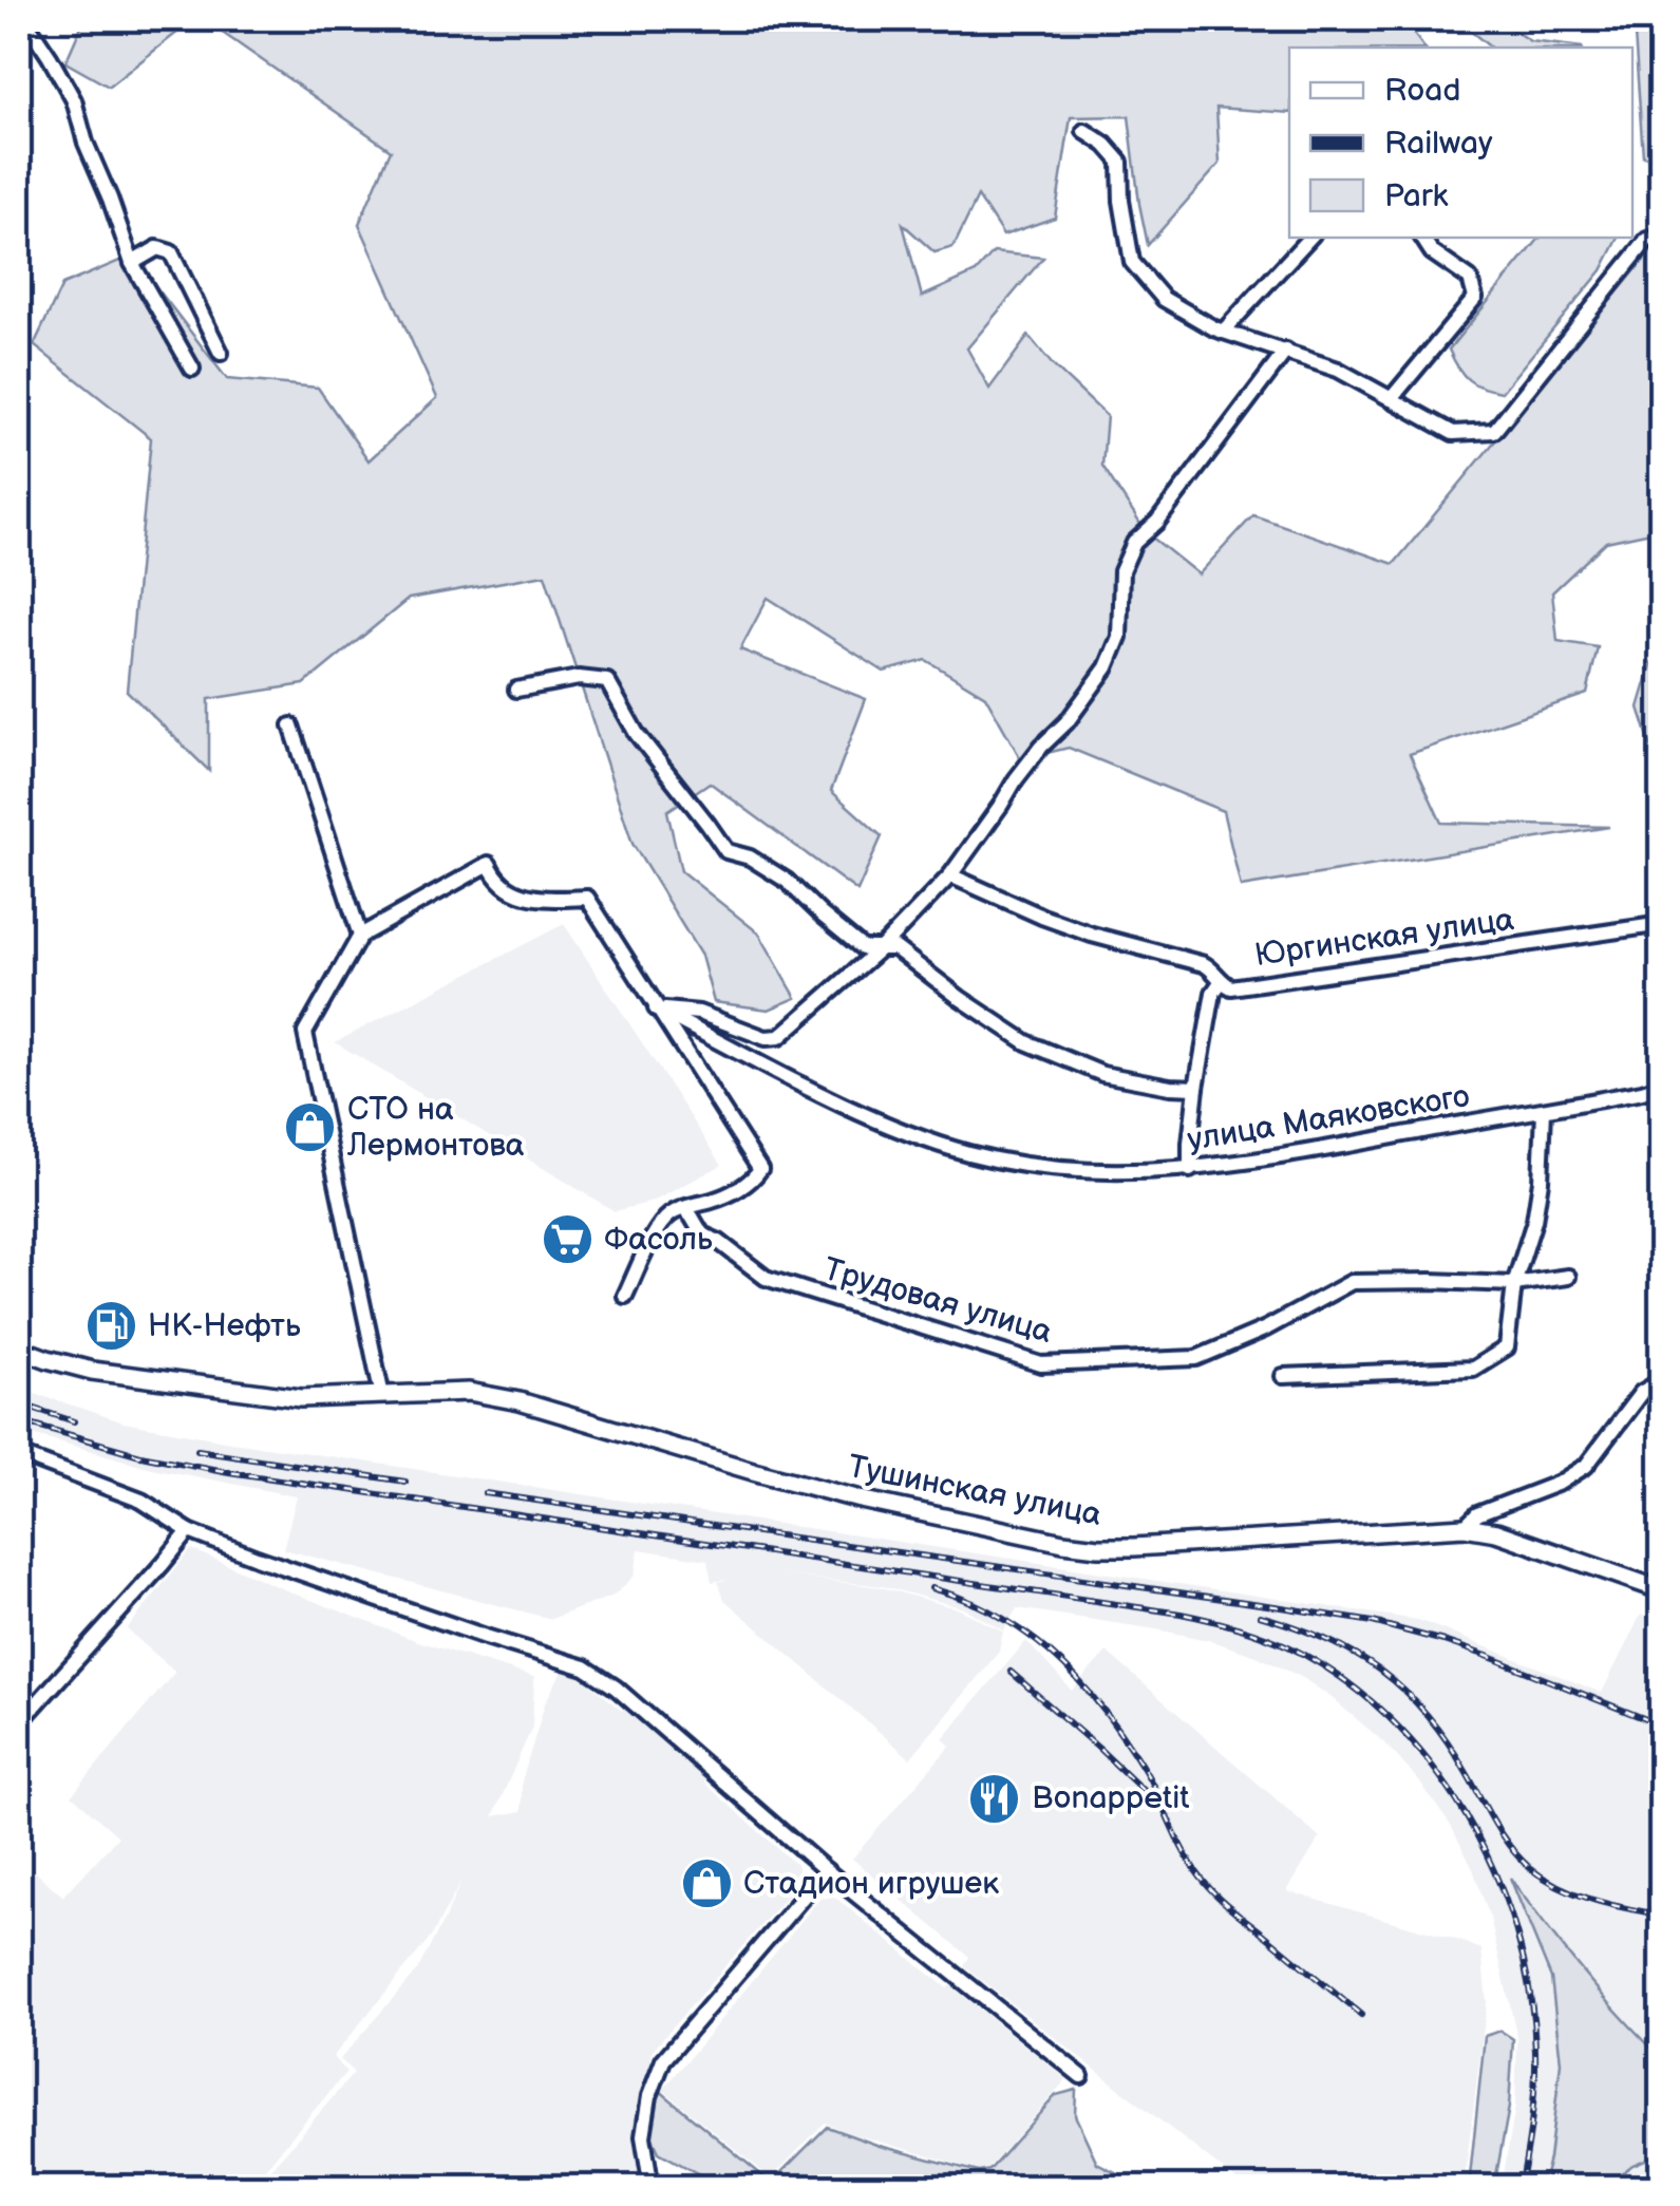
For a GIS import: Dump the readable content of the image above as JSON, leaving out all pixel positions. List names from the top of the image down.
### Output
{
  "streets": {
    "main road": ["Тушинская улица"],
    "street": ["Юргинская улица", "улица Маяковского", "Трудовая улица"]
  },
  "places": {
    "shop": ["СТО на Лермонтова", "Стадион игрушек"],
    "supermarket": ["Фасоль"],
    "fuel station": ["НК-Нефть"],
    "restaurant": ["Bonappetit"]
  },
  "legend": ["Road", "Railway", "Park"]
}
